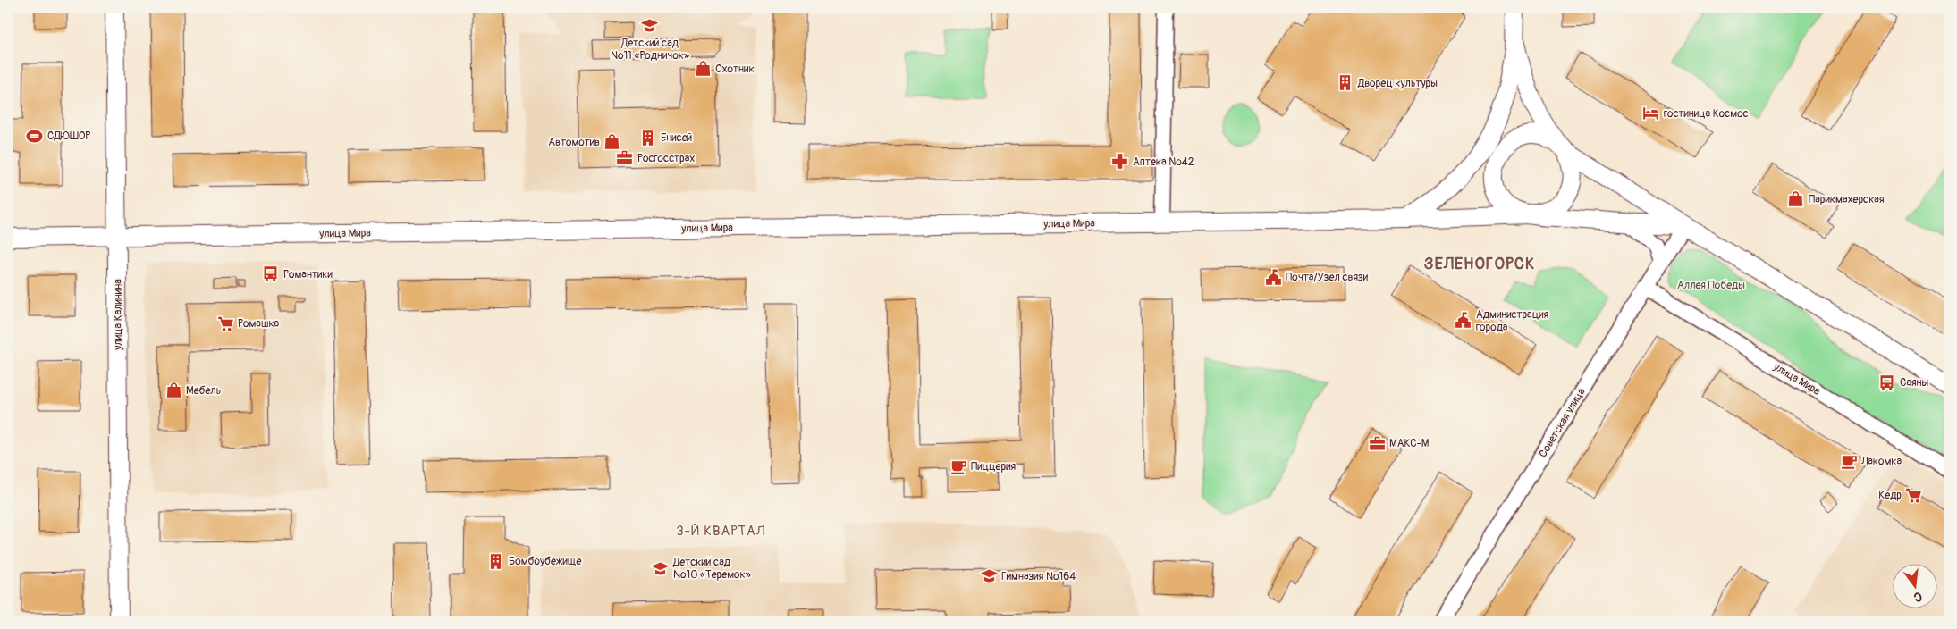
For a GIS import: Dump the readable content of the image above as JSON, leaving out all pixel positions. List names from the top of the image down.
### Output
{
  "streets": {
    "street": ["улица Мира", "улица Калинина", "Советская улица"]
  },
  "crossings": [
    ["улица Мира", "улица Калинина"],
    ["улица Мира", "Советская улица"]
  ],
  "districts": ["ЗЕЛЕНОГОРСК", "3-Й КВАРТАЛ"],
  "parks": ["Аллея Победы"],
  "places": {
    "school or university": ["Детский сад №11 «Родничок»", "Детский сад №10 «Теремок»", "Гимназия №164"],
    "shop": [
      "Охотник",
      "Автомотив",
      "Парикмахерская",
      "Мебель"
    ],
    "building": ["Дворец культуры", "Енисей", "Бомбоубежище"],
    "hotel": ["гостиница Космос"],
    "sports": ["СДЮШОР"],
    "office": ["Росгосстрах", "МАКС-М"],
    "pharmacy": ["Аптека №42"],
    "bus stop": ["Романтики", "Саяны"],
    "public building": ["Почта/Узел связи", "Администрация города"],
    "supermarket": ["Ромашка", "Кедр"],
    "cafe": ["Лакомка", "Пиццерия"]
  },
  "north": "bottom"
}
